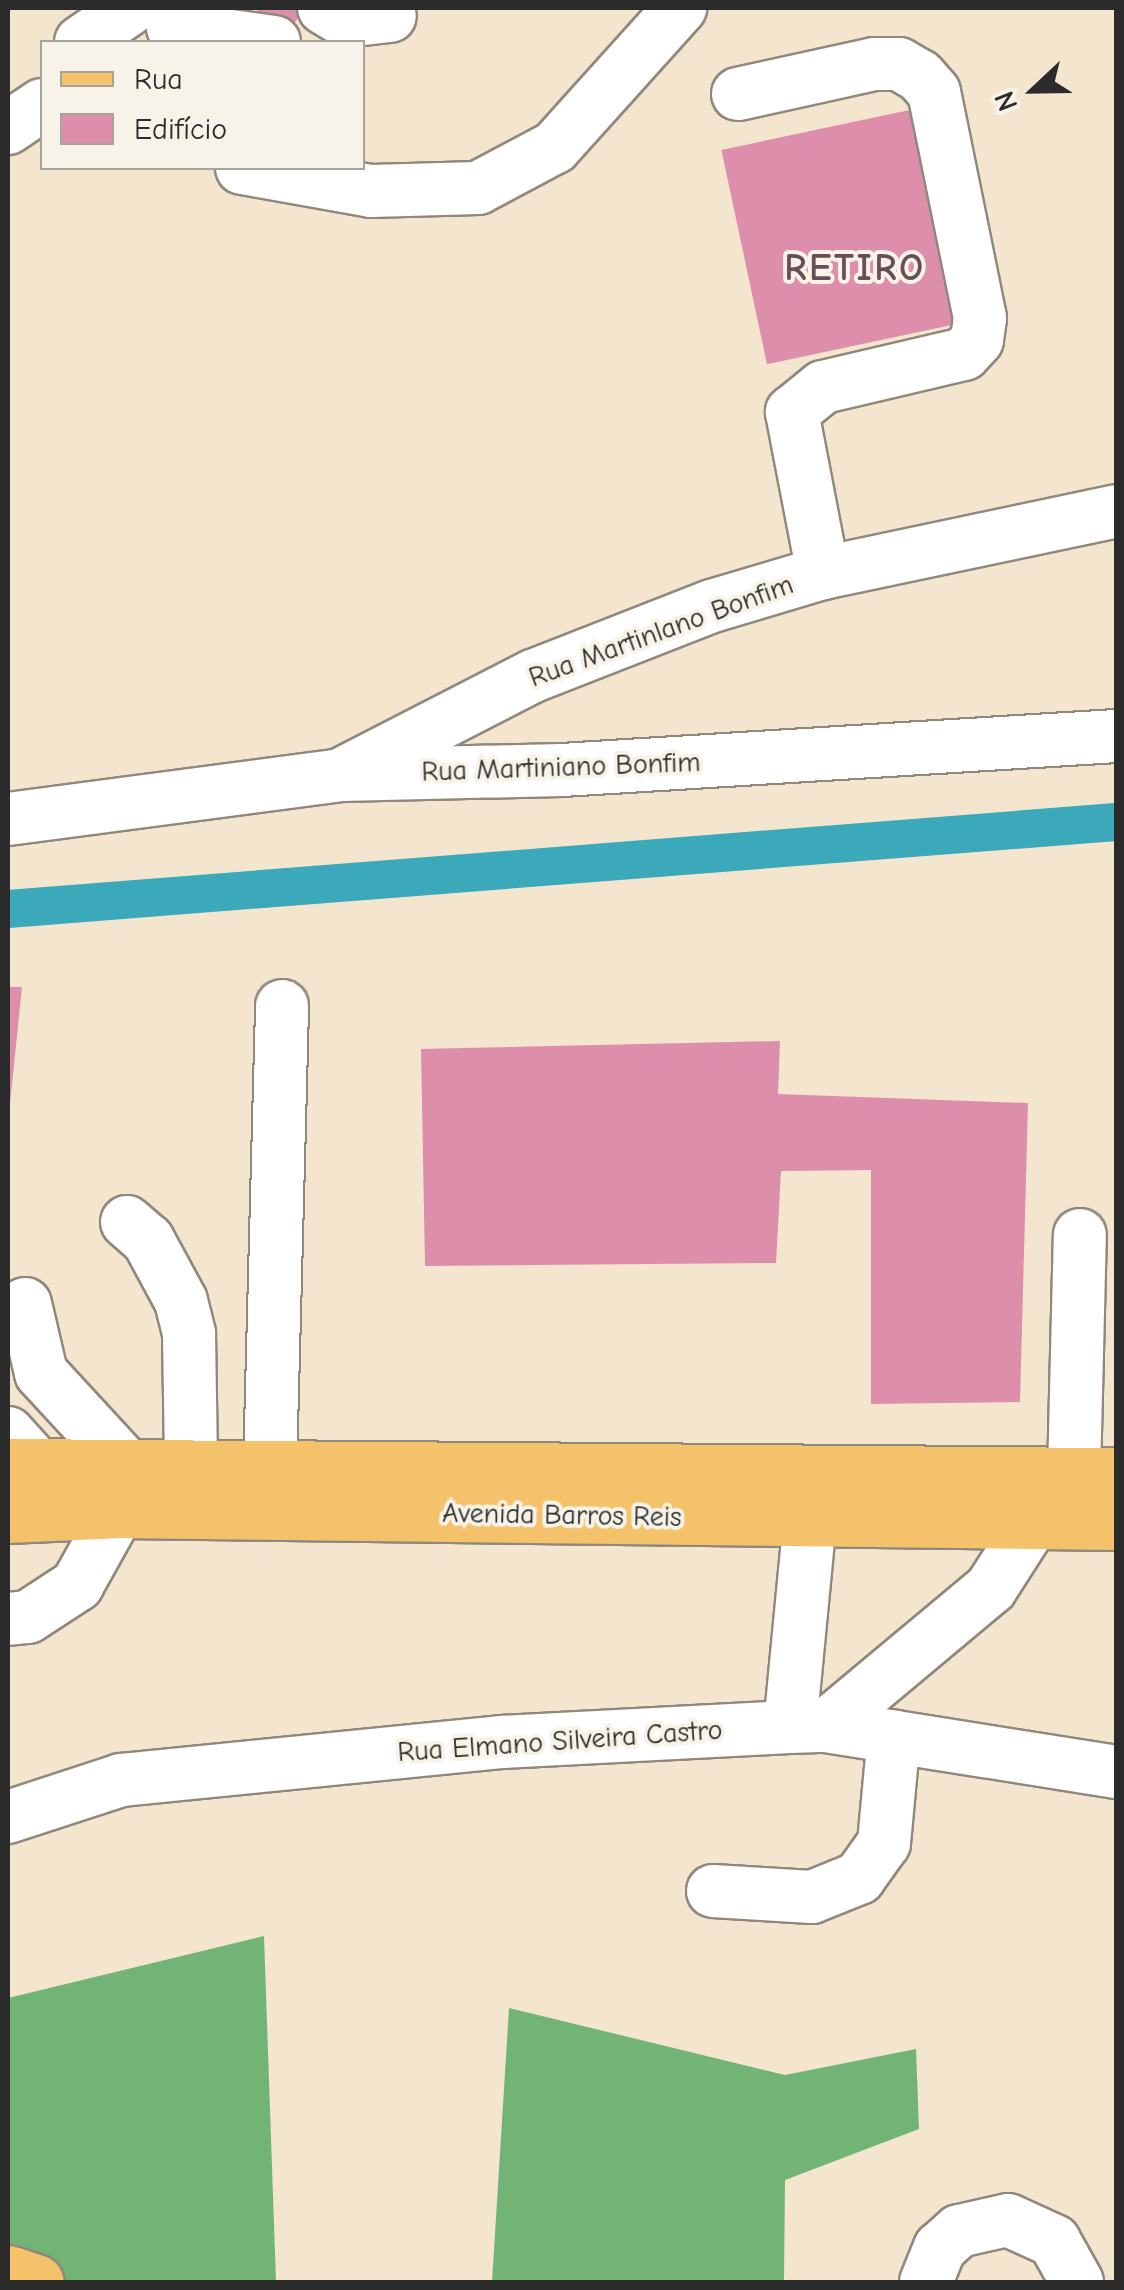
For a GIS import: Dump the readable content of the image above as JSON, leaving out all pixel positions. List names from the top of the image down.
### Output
{
  "streets": {
    "main road": ["Avenida Barros Reis"],
    "street": ["Rua Martinlano Bonfim", "Rua Martiniano Bonfim", "Rua Elmano Silveira Castro"]
  },
  "crossings": [
    ["Rua Martinlano Bonfim", "Rua Martiniano Bonfim"]
  ],
  "districts": ["RETIRO"],
  "legend": ["Rua", "Edifício"],
  "north": "left"
}
